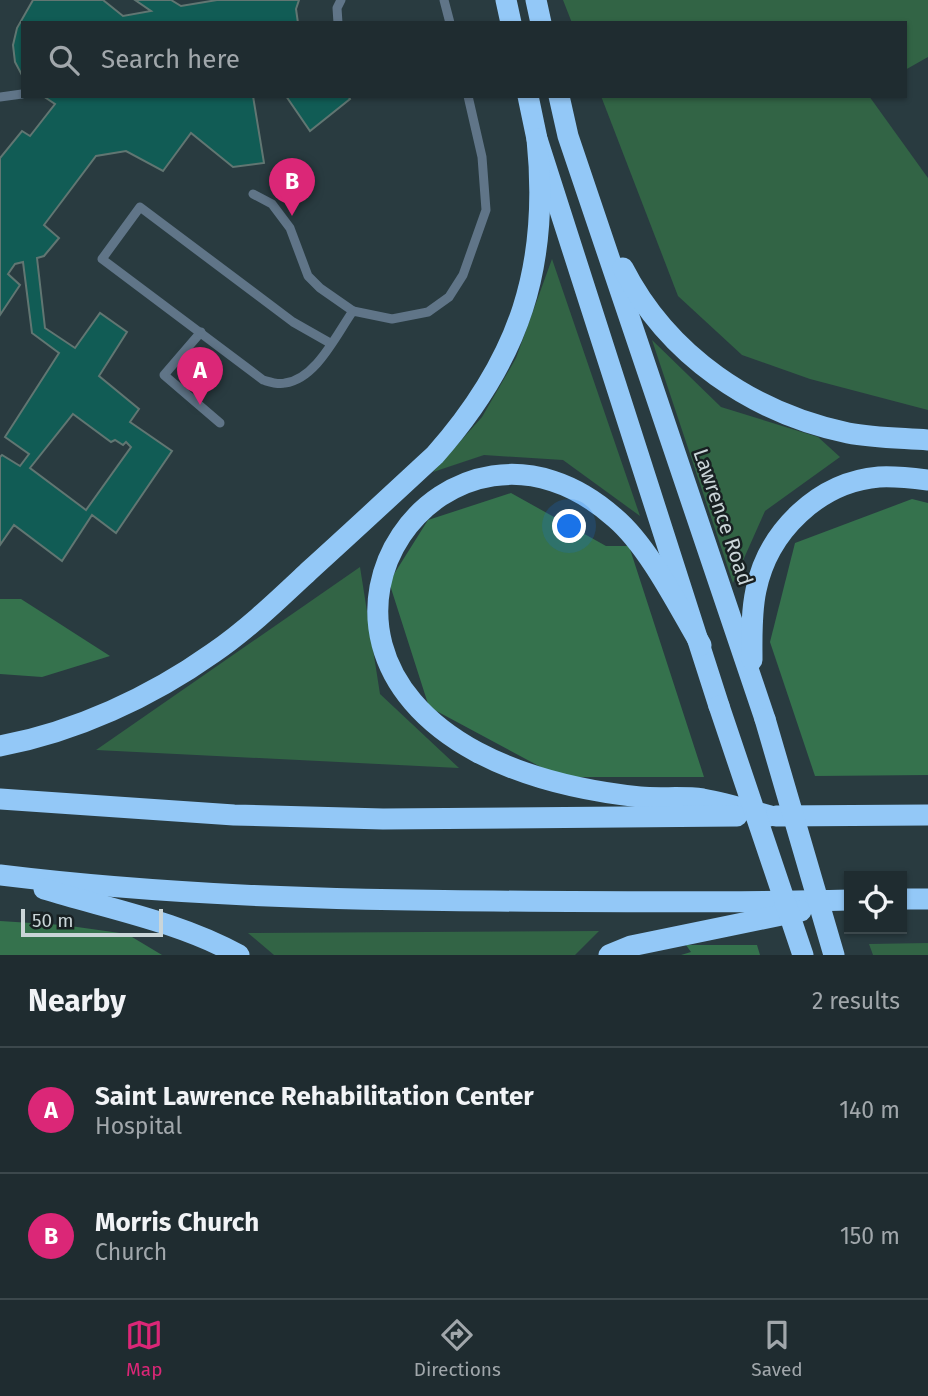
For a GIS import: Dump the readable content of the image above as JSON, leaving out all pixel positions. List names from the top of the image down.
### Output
{
  "streets": {
    "highway": ["Lawrence Road"]
  },
  "scale_bar": "50 m",
  "page": {
    "search": "Search here",
    "pins": ["B", "A"],
    "scale": "50 m",
    "heading": ["Nearby", "2 results"],
    "list": [
      {
        "mark": "A",
        "name": "Saint Lawrence Rehabilitation Center",
        "note": "Hospital",
        "value": "140 m"
      },
      {
        "mark": "B",
        "name": "Morris Church",
        "note": "Church",
        "value": "150 m"
      }
    ],
    "nav": ["Map", "Directions", "Saved"]
  }
}
